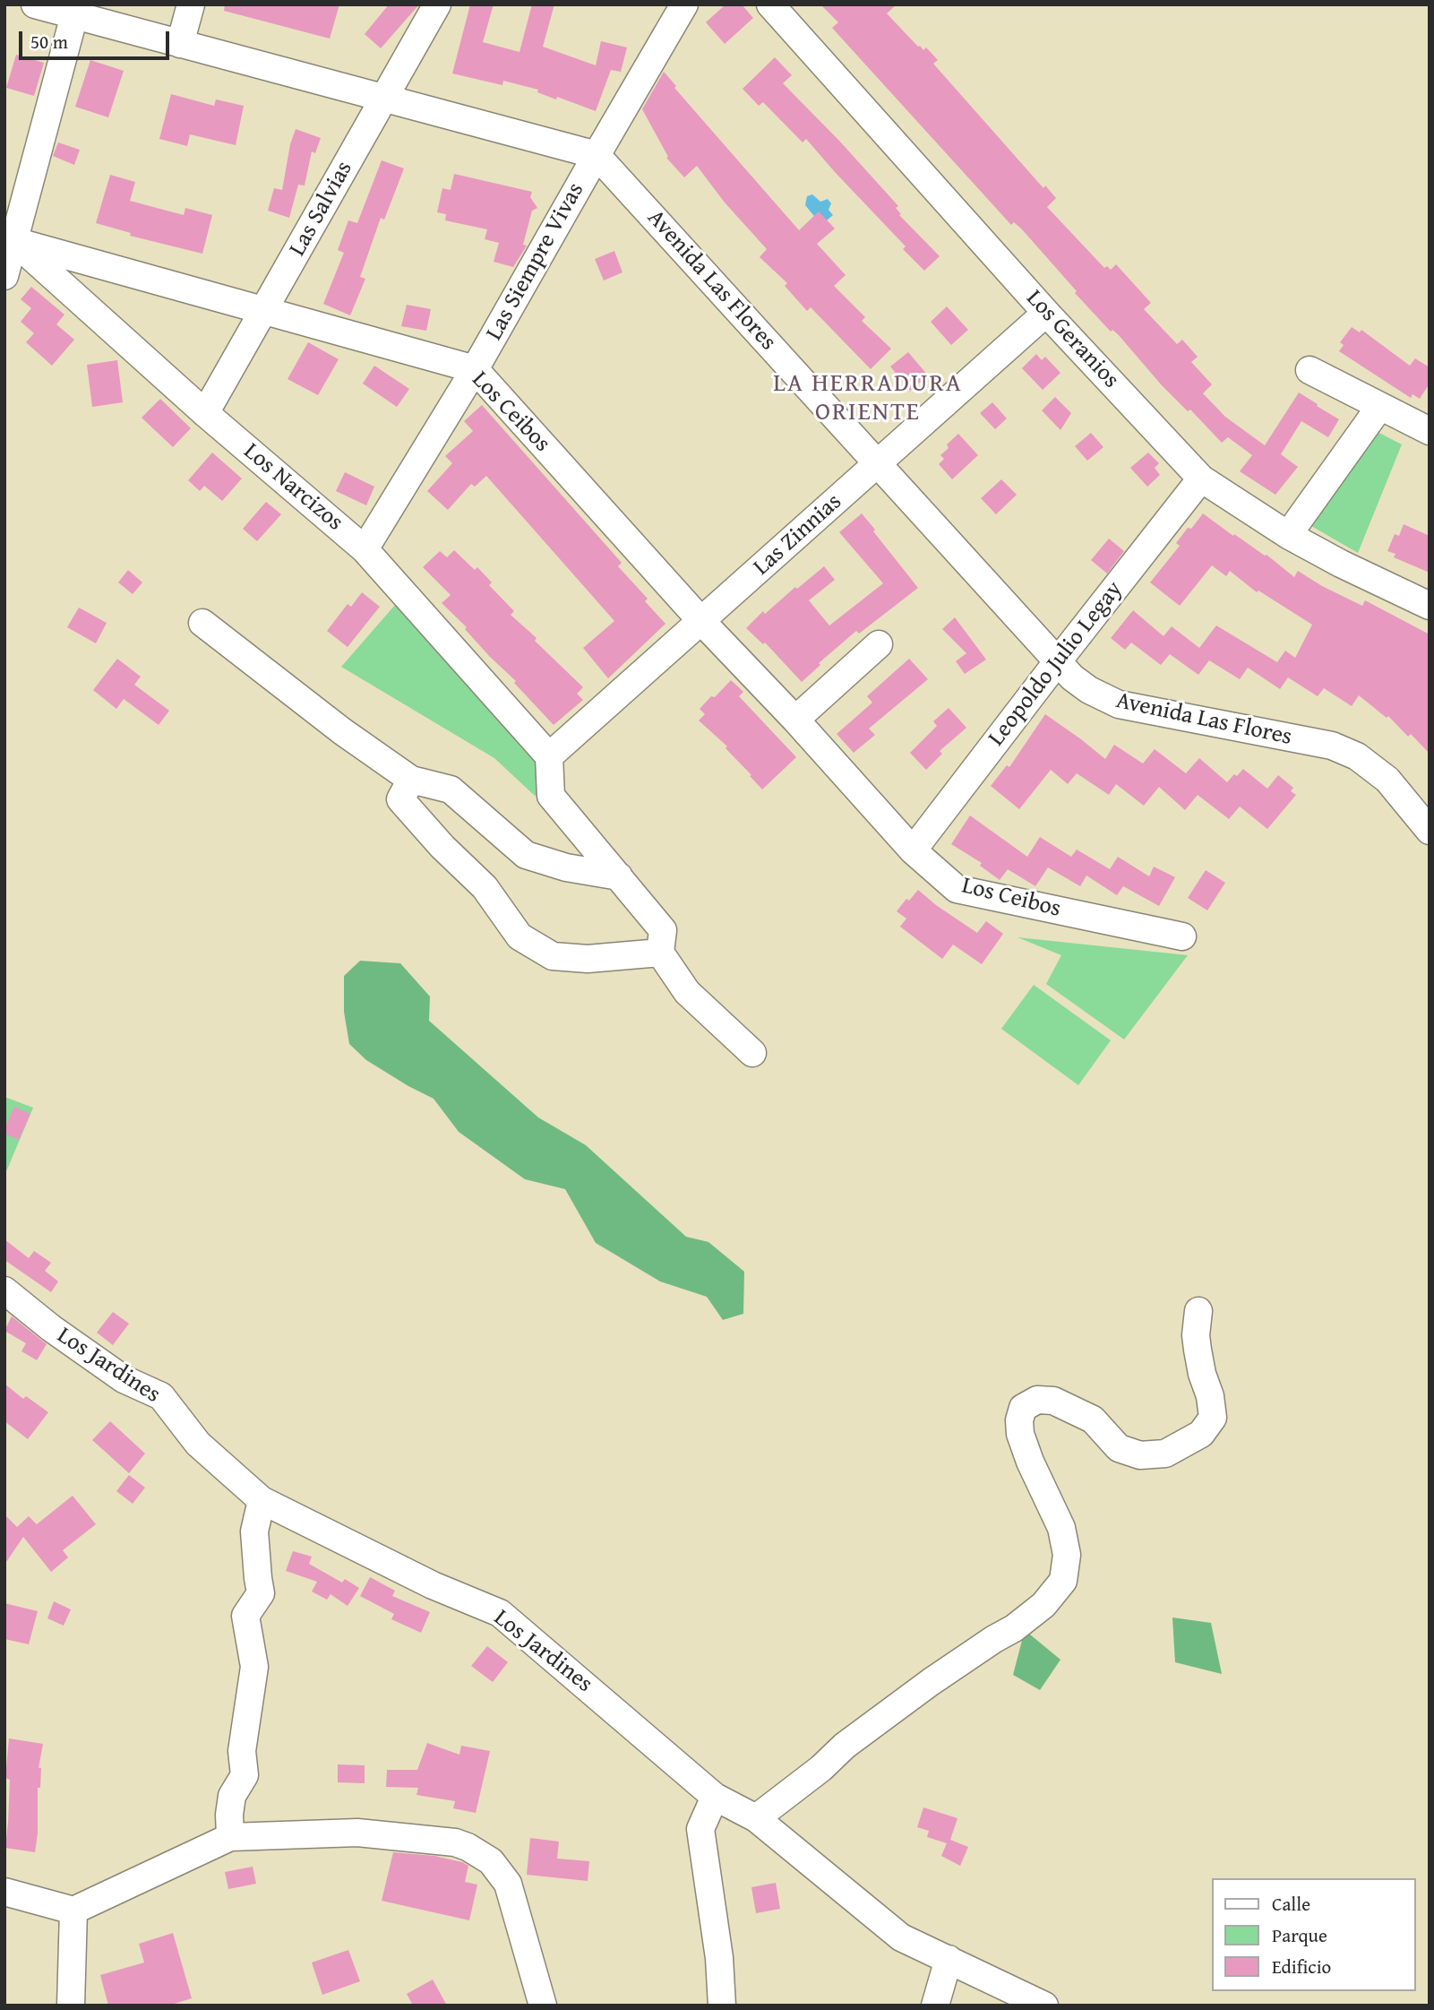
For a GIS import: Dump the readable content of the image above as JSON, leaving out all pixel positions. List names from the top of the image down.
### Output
{
  "streets": {
    "street": [
      "Las Salvias",
      "Las Siempre Vivas",
      "Avenida Las Flores",
      "Los Geranios",
      "Los Ceibos",
      "Los Narcizos",
      "Las Zinnias",
      "Leopoldo Julio Legay",
      "Los Jardines"
    ]
  },
  "crossings": [
    ["Las Salvias", "Los Ceibos"],
    ["Las Salvias", "Los Narcizos"],
    ["Las Siempre Vivas", "Avenida Las Flores"],
    ["Las Siempre Vivas", "Los Ceibos"],
    ["Las Siempre Vivas", "Los Narcizos"],
    ["Avenida Las Flores", "Las Zinnias"],
    ["Avenida Las Flores", "Leopoldo Julio Legay"],
    ["Los Geranios", "Las Zinnias"],
    ["Los Geranios", "Leopoldo Julio Legay"],
    ["Los Ceibos", "Los Narcizos"],
    ["Los Ceibos", "Las Zinnias"],
    ["Los Ceibos", "Leopoldo Julio Legay"],
    ["Los Narcizos", "Las Zinnias"]
  ],
  "districts": ["LA HERRADURA ORIENTE"],
  "legend": ["Calle", "Parque", "Edificio"],
  "scale_bar": "50 m"
}
